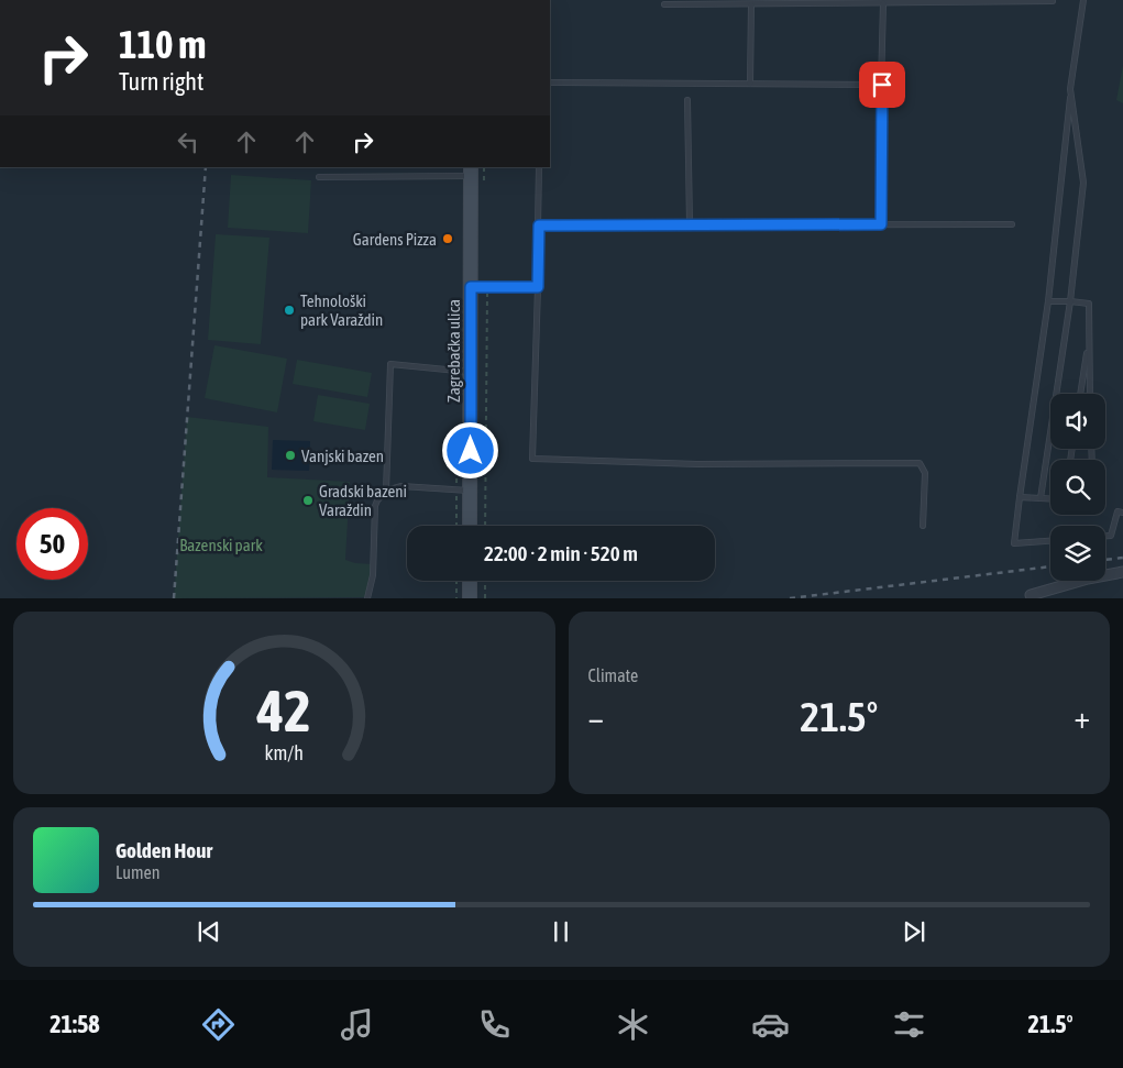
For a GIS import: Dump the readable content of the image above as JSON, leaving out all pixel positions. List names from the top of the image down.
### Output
{
  "streets": {
    "main road": ["Zagrebačka ulica"]
  },
  "parks": ["Bazenski park"],
  "places": [
    "Gardens Pizza",
    "Tehnološki park Varaždin",
    "Vanjski bazen",
    "Gradski bazeni Varaždin"
  ],
  "page": {
    "turn": ["110 m", "Turn right"],
    "limit": "50",
    "trip": "22:00 · 2 min · 520 m",
    "tile": "Climate",
    "heat": ["−", "21.5°", "+"],
    "song": ["Golden Hour", "Lumen"],
    "tabs": ["21:58", "21.5°"],
    "gauge": ["42", "km/h"]
  }
}
